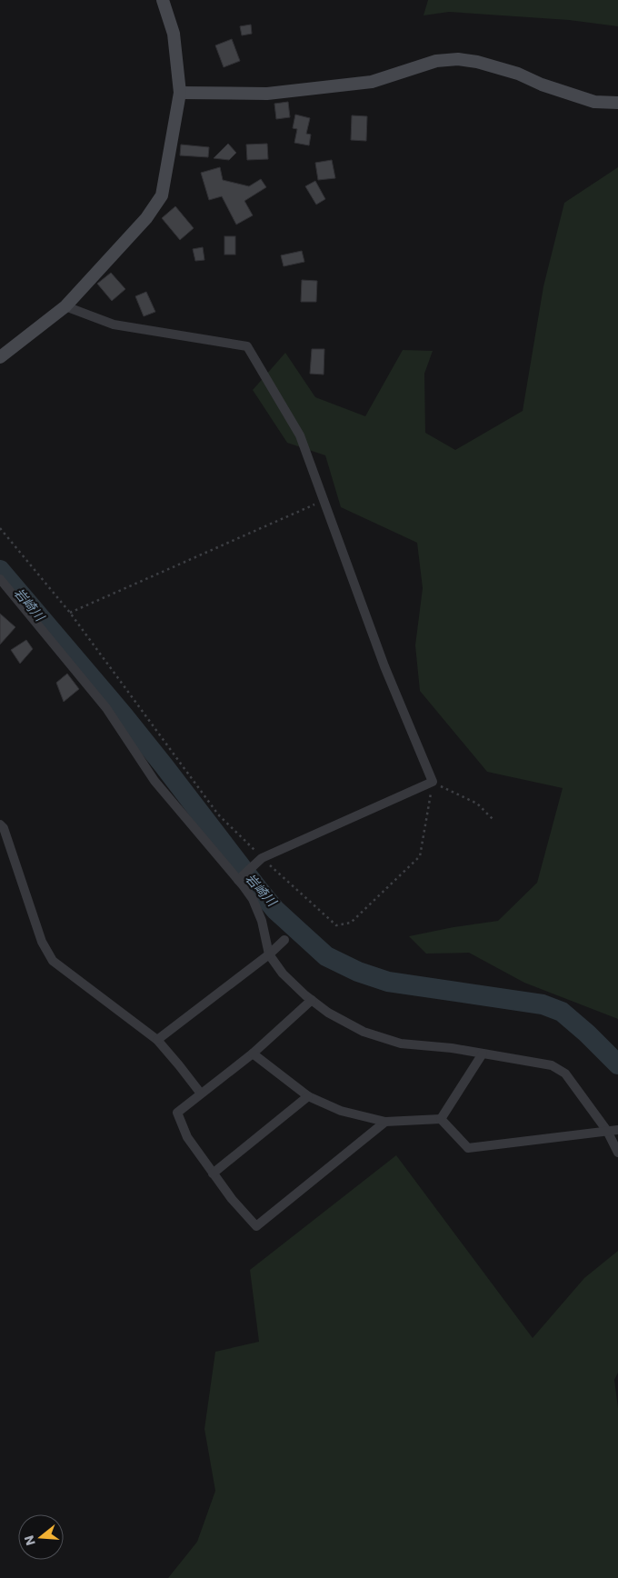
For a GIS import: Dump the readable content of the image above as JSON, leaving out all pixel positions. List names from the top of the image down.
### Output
{
  "water": ["岩崎川"],
  "north": "left"
}
